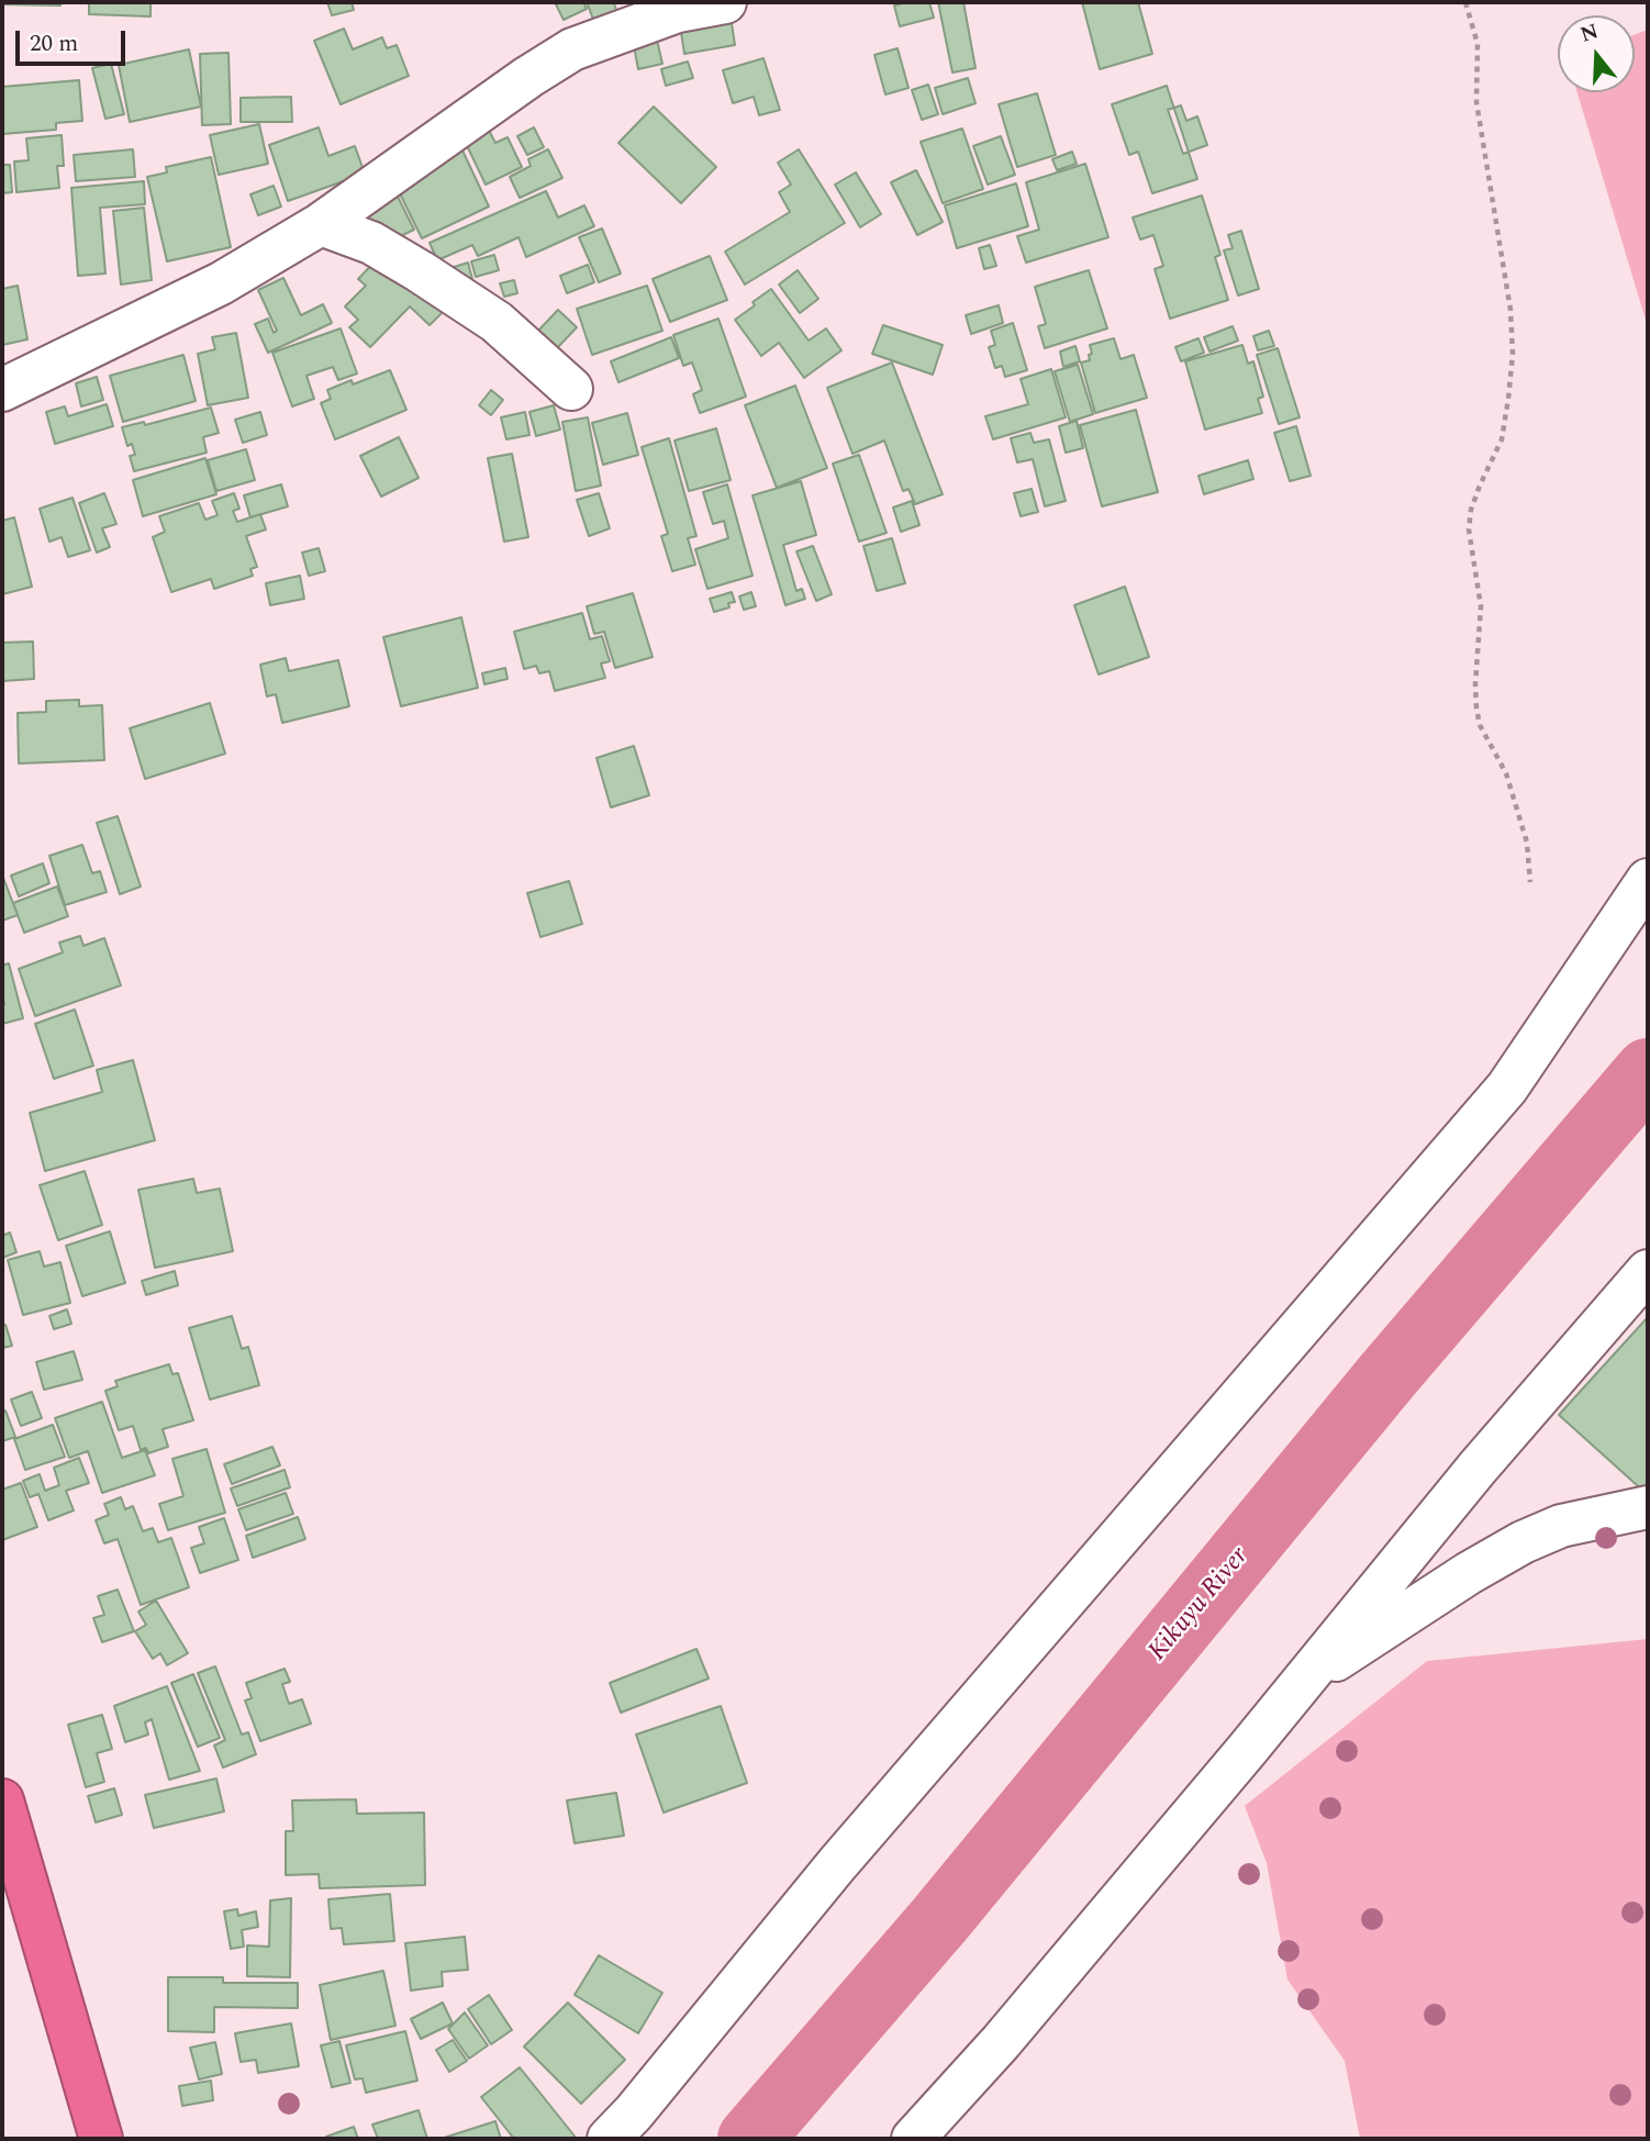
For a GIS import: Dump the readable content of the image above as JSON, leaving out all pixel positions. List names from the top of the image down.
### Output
{
  "water": ["Kikuyu River"],
  "scale_bar": "20 m",
  "north": "top"
}
